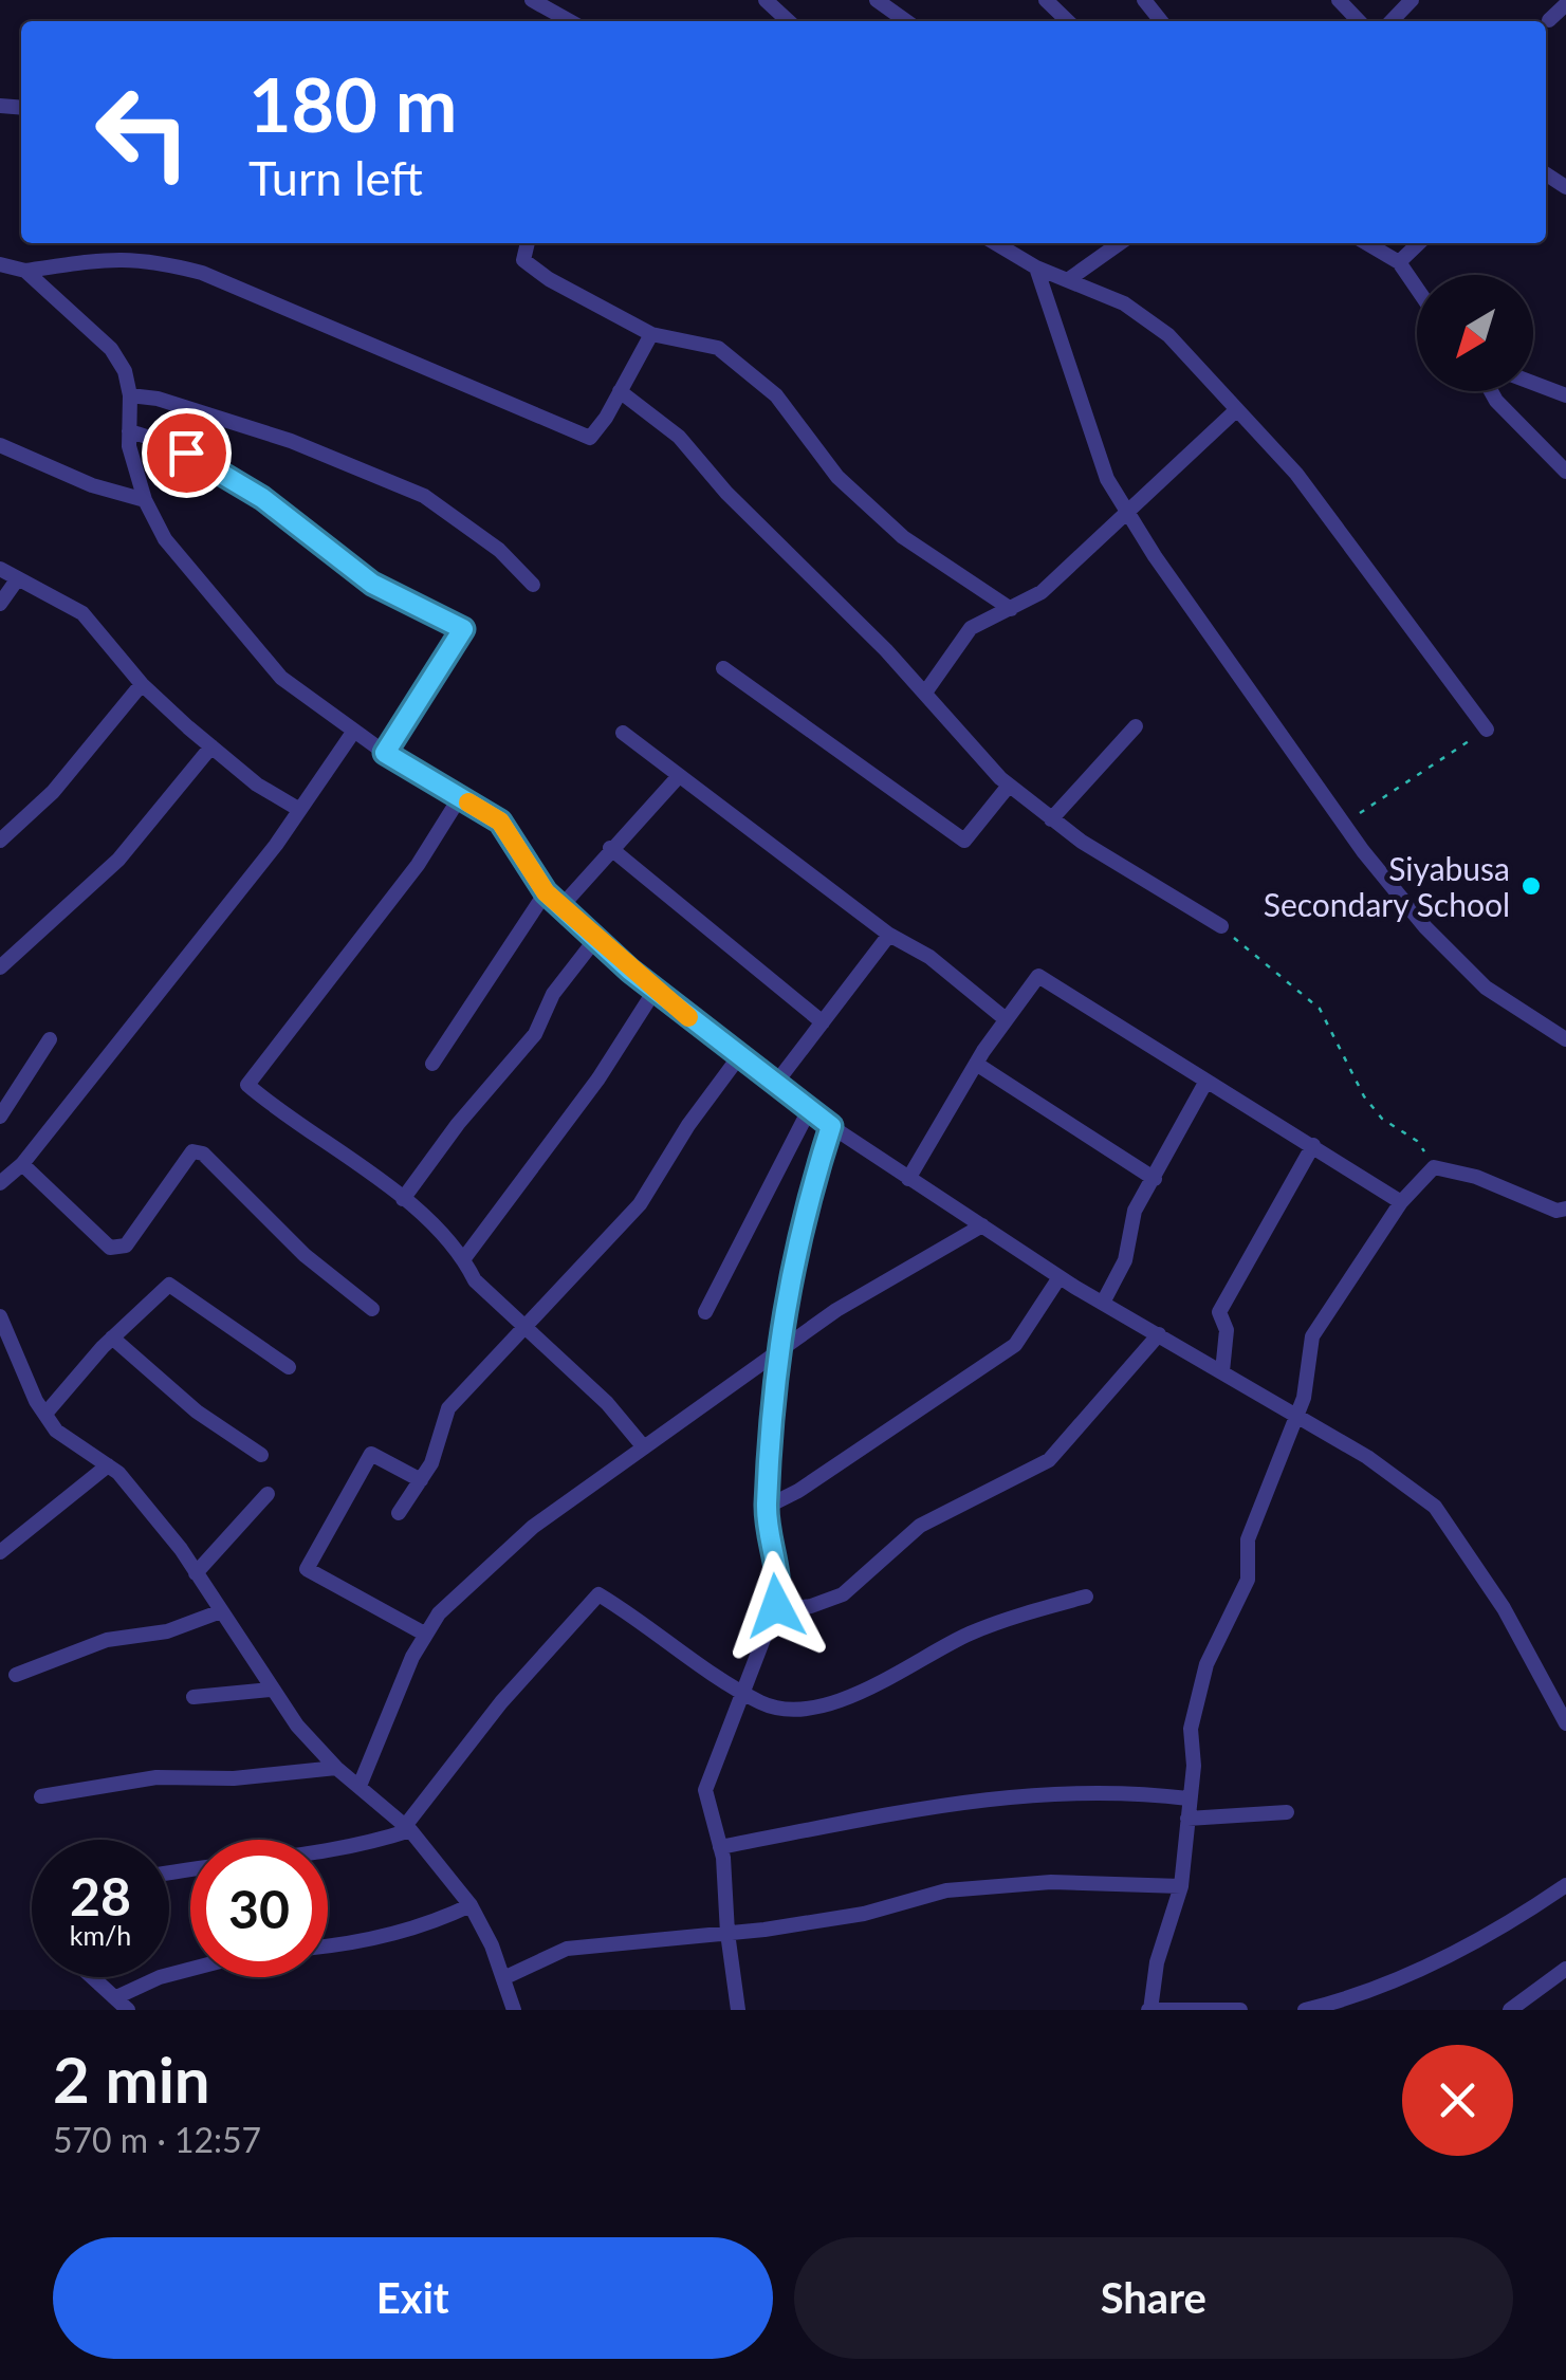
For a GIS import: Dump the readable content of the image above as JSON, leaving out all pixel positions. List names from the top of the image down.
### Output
{
  "places": ["Siyabusa Secondary School"],
  "north": "bottom left",
  "page": {
    "turn": ["180 m", "Turn left"],
    "speed": "28 km/h",
    "limit": "30",
    "heading": ["2 min", "570 m · 12:57"],
    "buttons": ["Exit", "Share"]
  }
}
